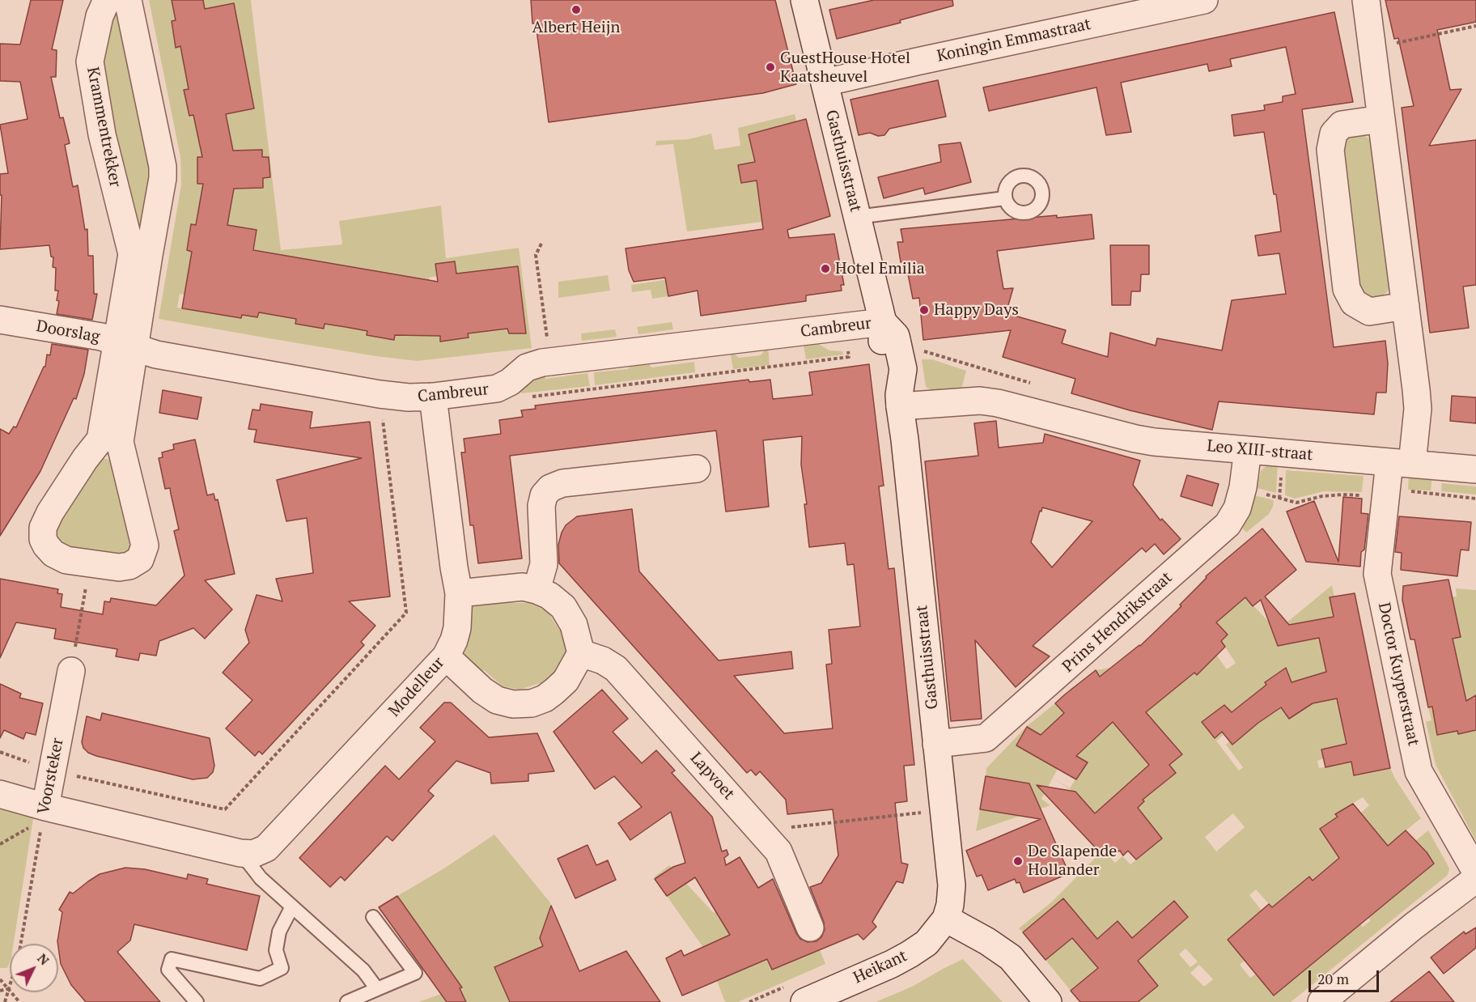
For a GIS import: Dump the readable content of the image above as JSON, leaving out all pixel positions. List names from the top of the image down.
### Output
{
  "streets": {
    "street": [
      "Koningin Emmastraat",
      "Krammentrekker",
      "Gasthuisstraat",
      "Cambreur",
      "Doorslag",
      "Leo XIII-straat",
      "Prins Hendrikstraat",
      "Doctor Kuyperstraat",
      "Modelleur",
      "Voorsteker",
      "Lapvoet",
      "Heikant"
    ]
  },
  "crossings": [
    ["Koningin Emmastraat", "Gasthuisstraat"],
    ["Krammentrekker", "Cambreur"],
    ["Krammentrekker", "Doorslag"],
    ["Gasthuisstraat", "Cambreur"],
    ["Gasthuisstraat", "Leo XIII-straat"],
    ["Gasthuisstraat", "Prins Hendrikstraat"],
    ["Gasthuisstraat", "Heikant"],
    ["Cambreur", "Doorslag"],
    ["Cambreur", "Modelleur"],
    ["Leo XIII-straat", "Prins Hendrikstraat"],
    ["Leo XIII-straat", "Doctor Kuyperstraat"],
    ["Modelleur", "Voorsteker"],
    ["Modelleur", "Lapvoet"]
  ],
  "places": [
    "Albert Heijn",
    "GuestHouse Hotel Kaatsheuvel",
    "Hotel Emilia",
    "Happy Days",
    "De Slapende Hollander"
  ],
  "scale_bar": "20 m",
  "north": "top right"
}
